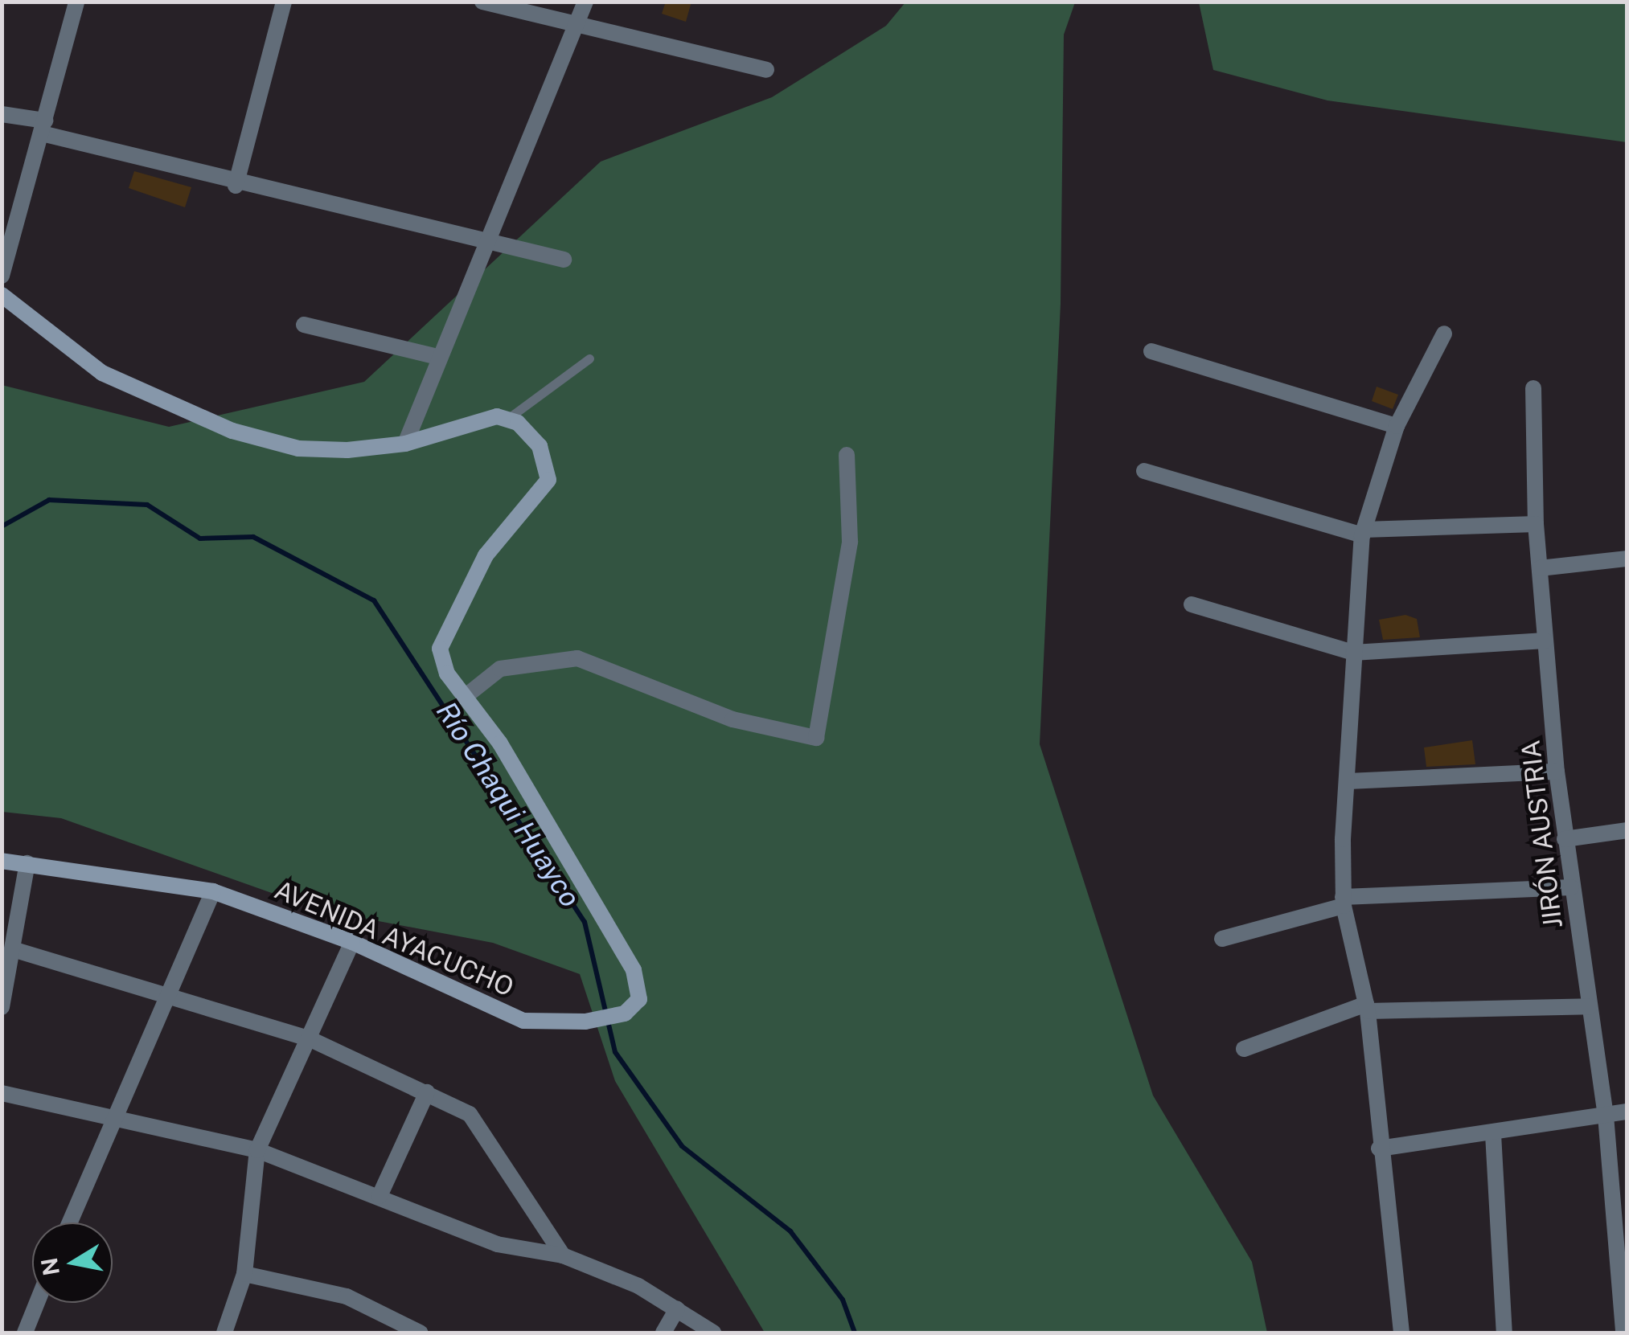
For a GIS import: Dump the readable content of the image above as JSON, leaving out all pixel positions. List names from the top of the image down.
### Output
{
  "streets": {
    "street": ["JIRÓN AUSTRIA", "AVENIDA AYACUCHO"]
  },
  "water": ["Río Chaqui Huayco"],
  "north": "left"
}
